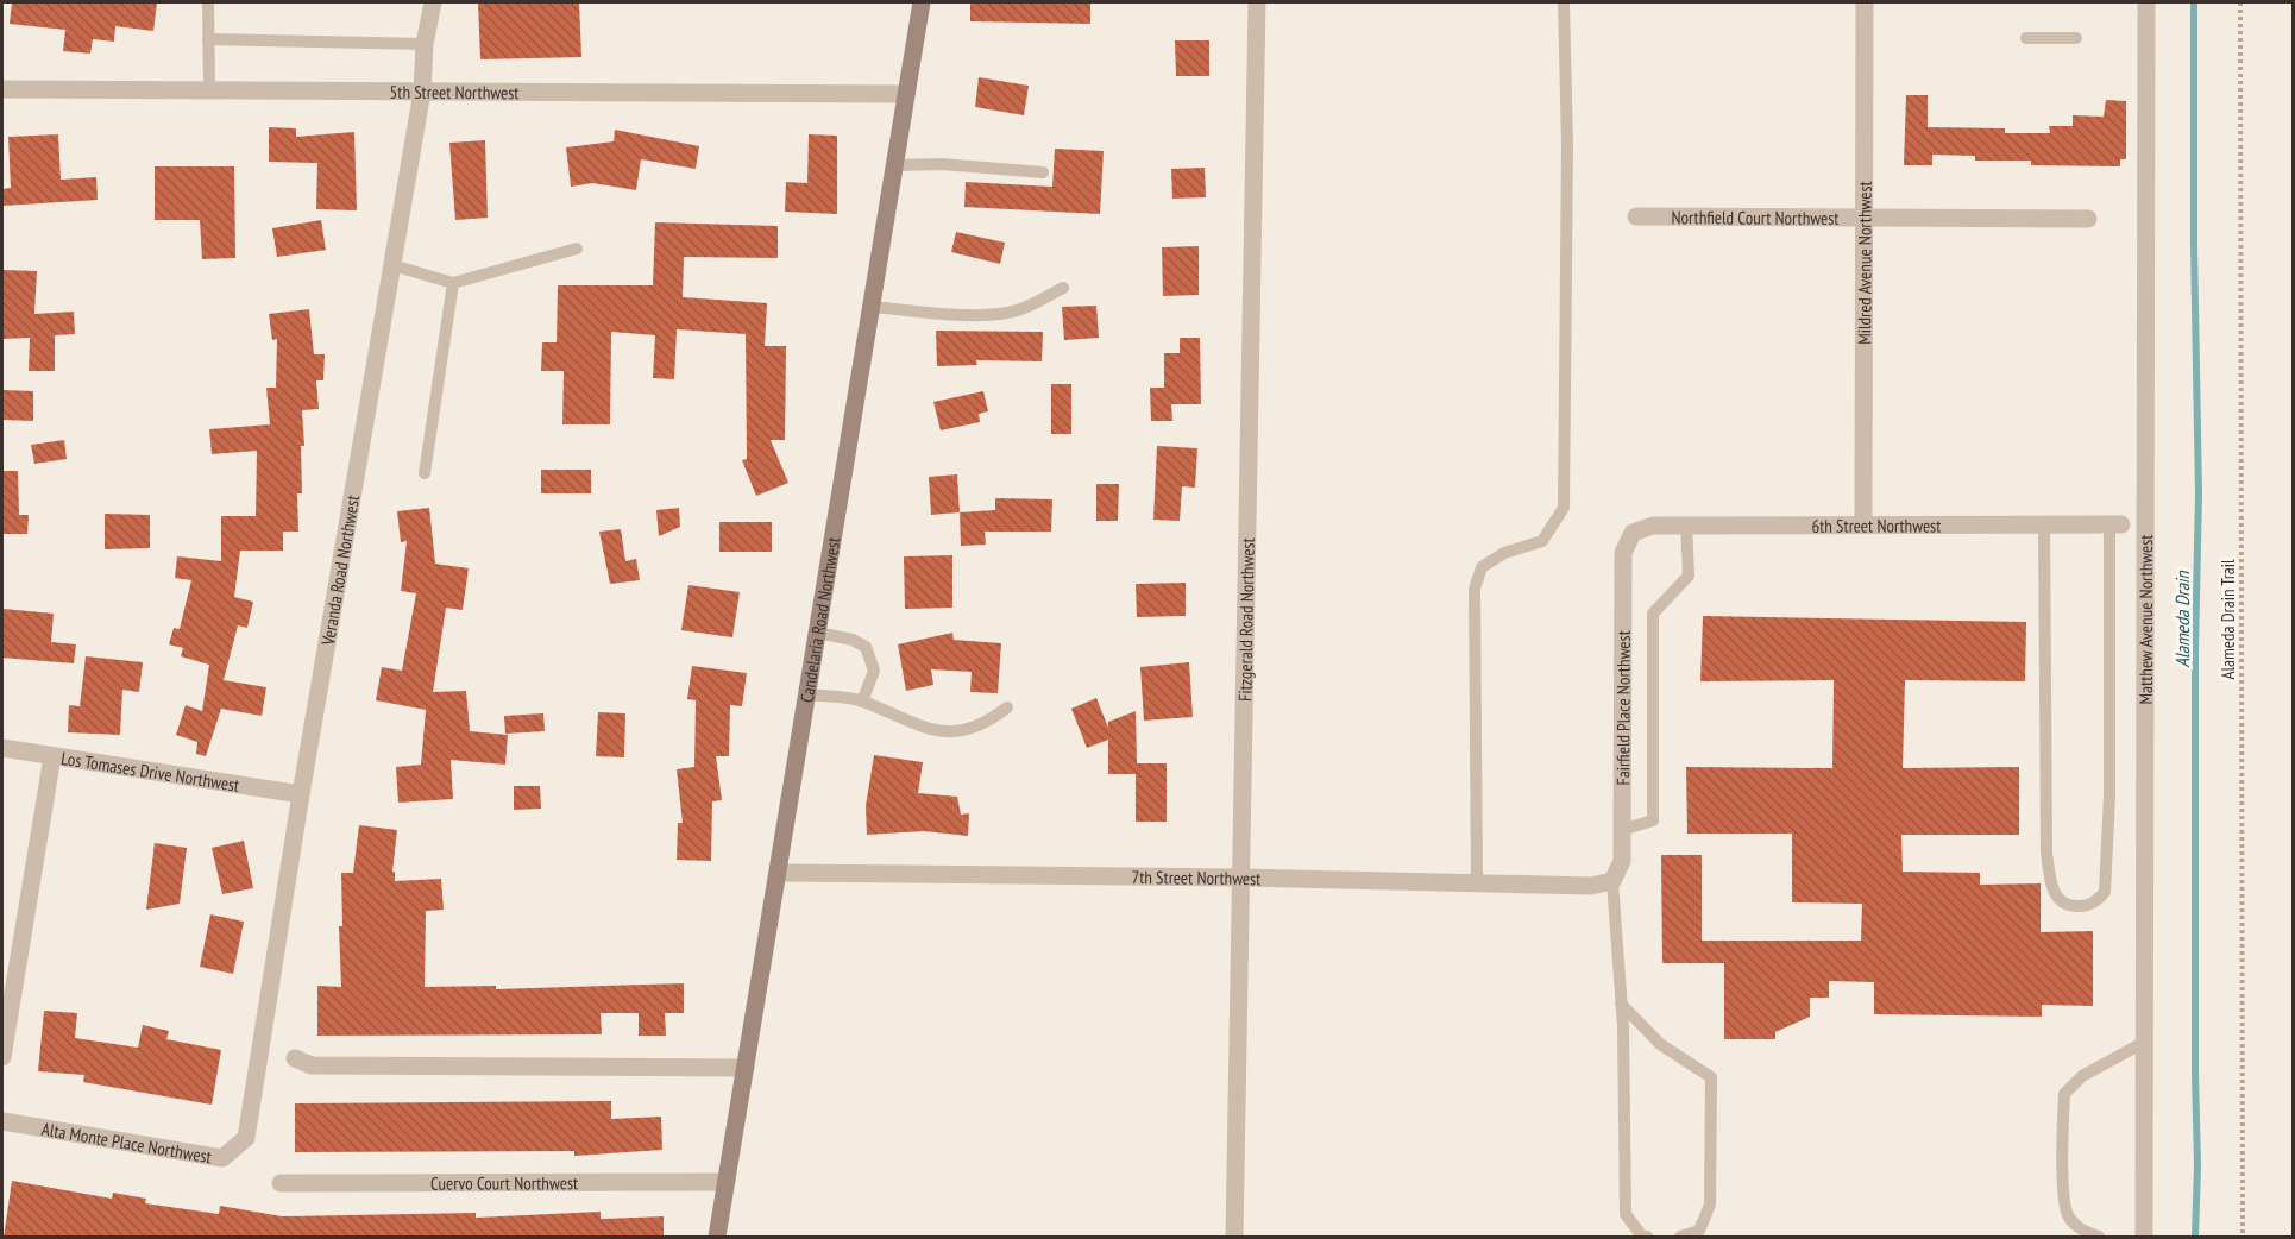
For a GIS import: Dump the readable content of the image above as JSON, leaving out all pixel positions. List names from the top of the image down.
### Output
{
  "streets": {
    "main road": ["Candelaria Road Northwest"],
    "street": [
      "5th Street Northwest",
      "Northfield Court Northwest",
      "Mildred Avenue Northwest",
      "6th Street Northwest",
      "Veranda Road Northwest",
      "Fitzgerald Road Northwest",
      "Matthew Avenue Northwest",
      "Fairfield Place Northwest",
      "Los Tomases Drive Northwest",
      "7th Street Northwest",
      "Alta Monte Place Northwest",
      "Cuervo Court Northwest"
    ],
    "path": ["Alameda Drain Trail"]
  },
  "crossings": [
    ["5th Street Northwest", "Veranda Road Northwest"],
    ["5th Street Northwest", "Candelaria Road Northwest"],
    ["Northfield Court Northwest", "Mildred Avenue Northwest"],
    ["Mildred Avenue Northwest", "6th Street Northwest"],
    ["6th Street Northwest", "Fairfield Place Northwest"],
    ["Veranda Road Northwest", "Los Tomases Drive Northwest"],
    ["Veranda Road Northwest", "Alta Monte Place Northwest"],
    ["Candelaria Road Northwest", "7th Street Northwest"],
    ["Candelaria Road Northwest", "Cuervo Court Northwest"],
    ["Fitzgerald Road Northwest", "7th Street Northwest"],
    ["Fairfield Place Northwest", "7th Street Northwest"]
  ],
  "water": ["Alameda Drain"]
}
